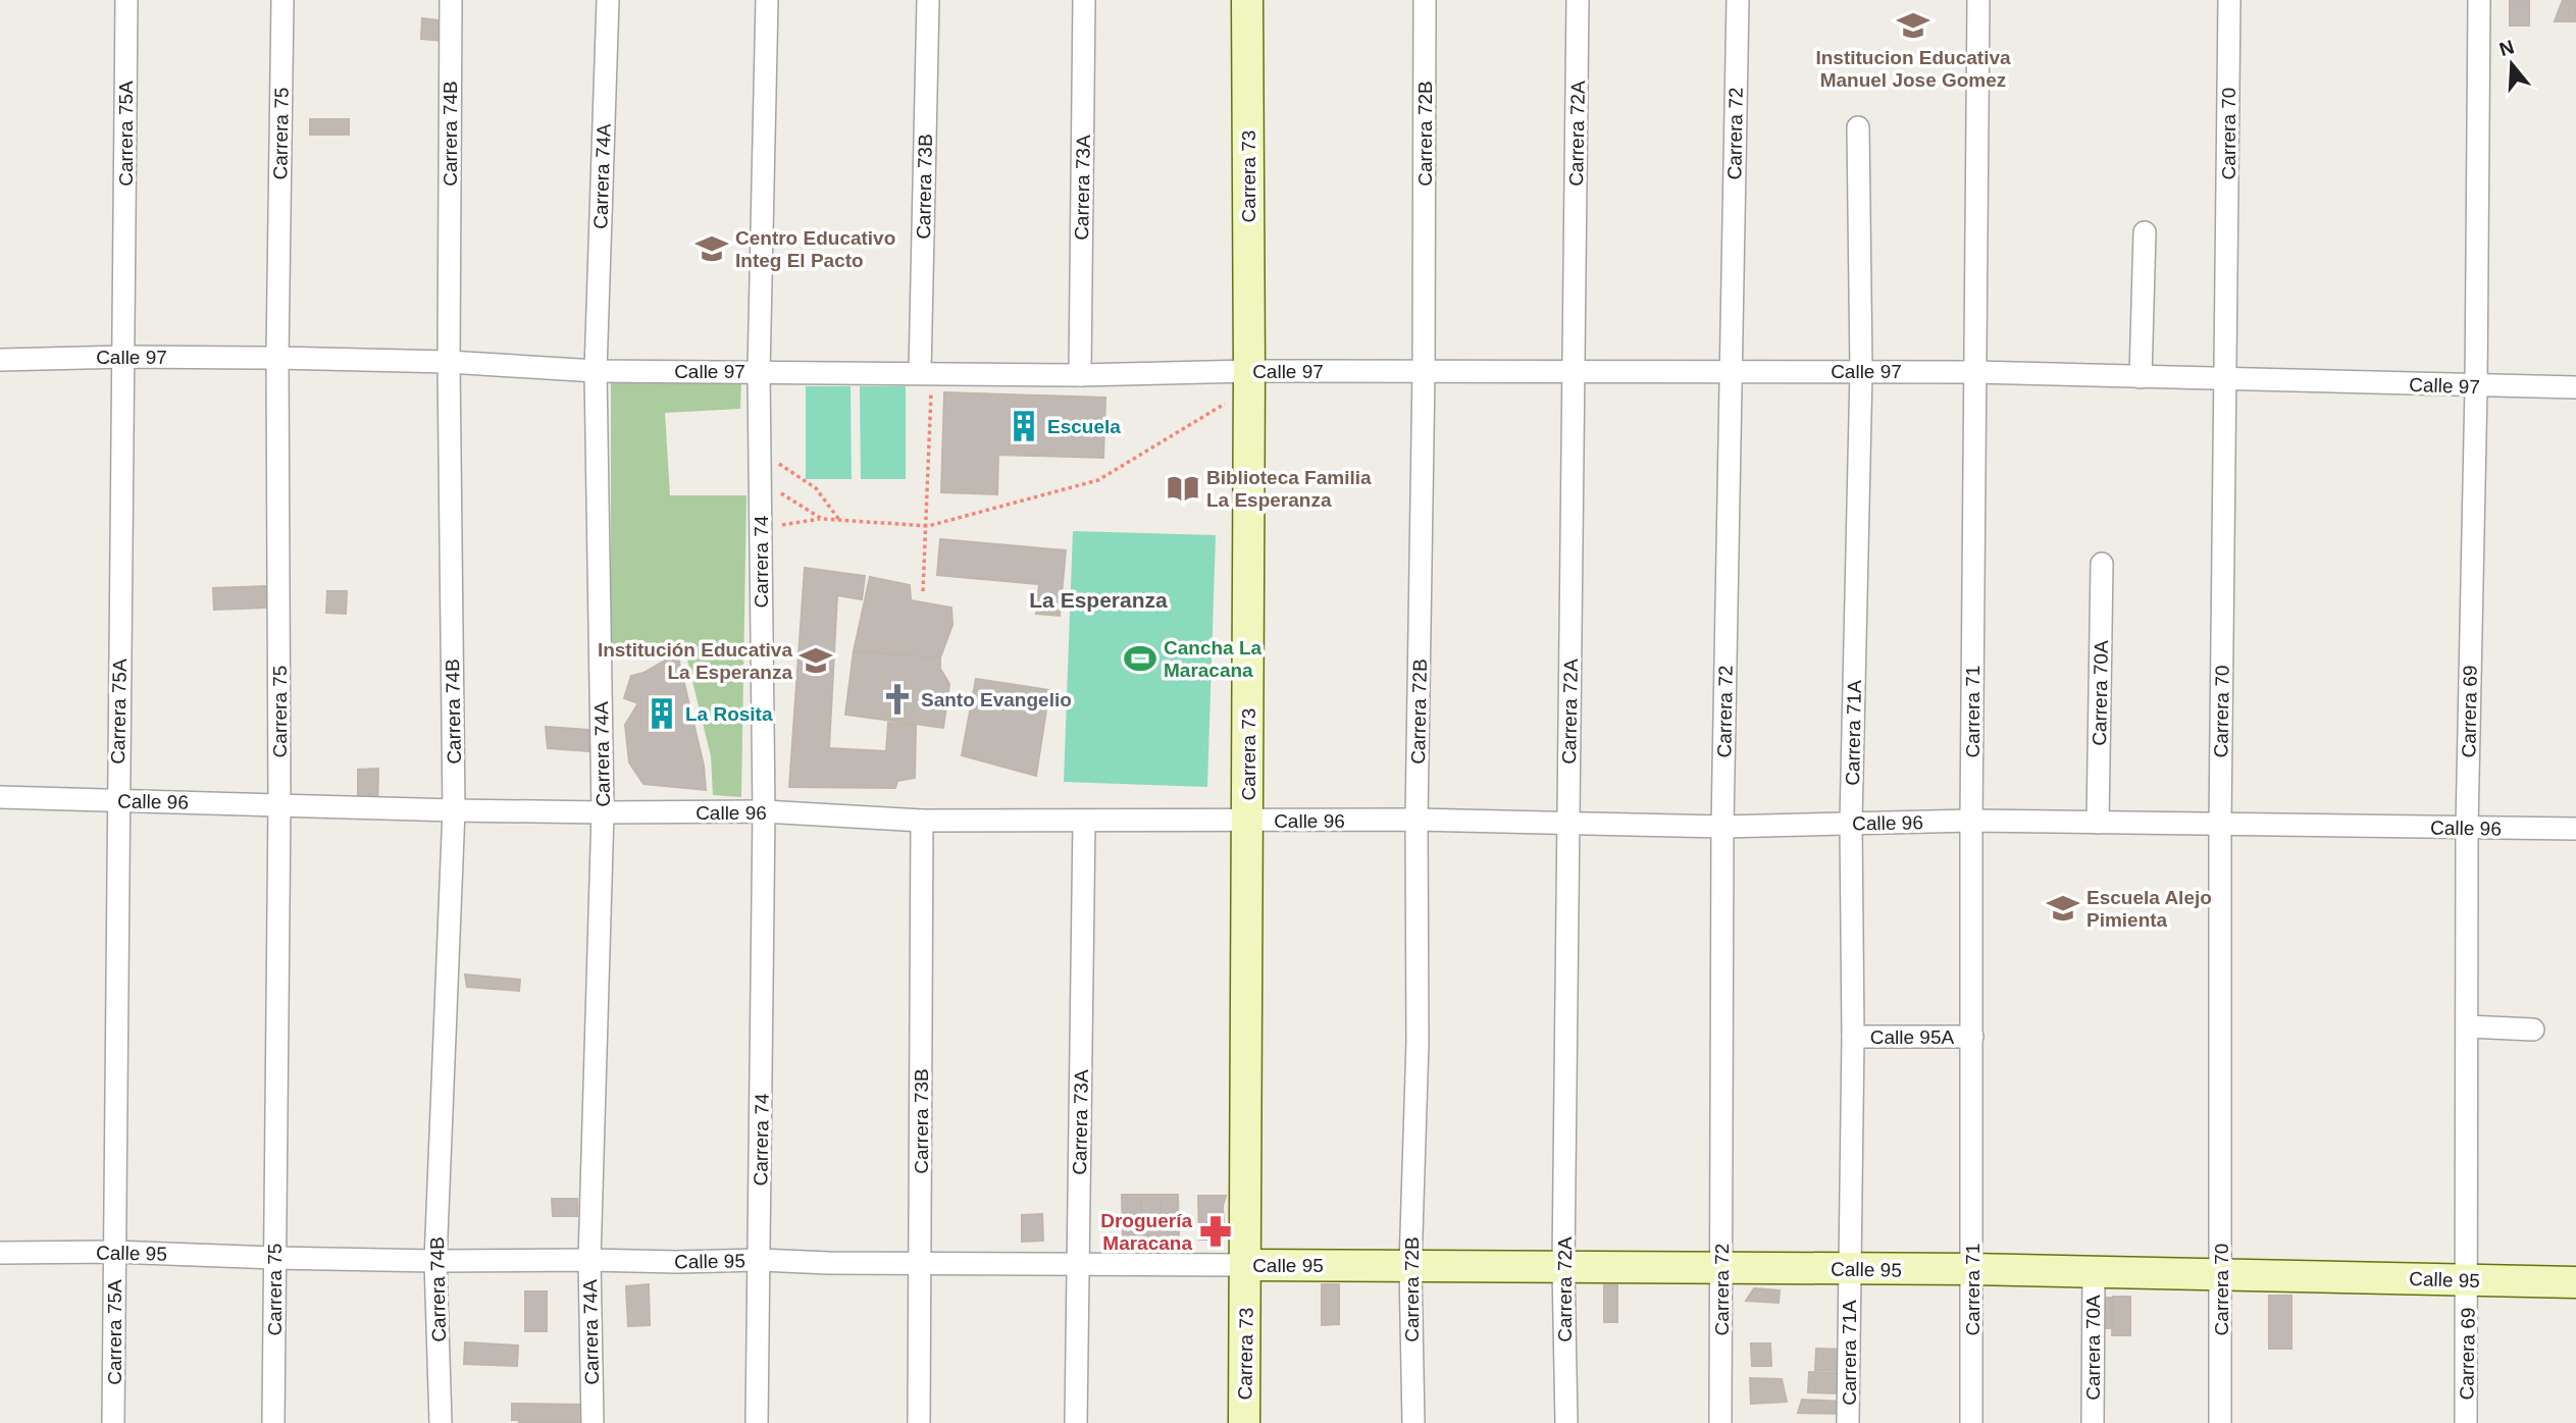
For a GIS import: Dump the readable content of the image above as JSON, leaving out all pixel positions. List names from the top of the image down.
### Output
{
  "streets": {
    "street": [
      "Carrera 75A",
      "Carrera 75",
      "Carrera 74B",
      "Carrera 72B",
      "Carrera 72A",
      "Carrera 72",
      "Carrera 70",
      "Carrera 74A",
      "Carrera 73",
      "Carrera 73B",
      "Carrera 73A",
      "Calle 97",
      "Carrera 74",
      "Carrera 70A",
      "Carrera 71",
      "Carrera 69",
      "Carrera 71A",
      "Calle 96",
      "Calle 95A",
      "Calle 95"
    ]
  },
  "crossings": [
    ["Carrera 75A", "Calle 97"],
    ["Carrera 75A", "Calle 96"],
    ["Carrera 75A", "Calle 95"],
    ["Carrera 75", "Calle 97"],
    ["Carrera 75", "Calle 96"],
    ["Carrera 75", "Calle 95"],
    ["Carrera 74B", "Calle 97"],
    ["Carrera 74B", "Calle 96"],
    ["Carrera 74B", "Calle 95"],
    ["Carrera 72B", "Calle 97"],
    ["Carrera 72B", "Calle 96"],
    ["Carrera 72B", "Calle 95"],
    ["Carrera 72A", "Calle 97"],
    ["Carrera 72A", "Calle 96"],
    ["Carrera 72A", "Calle 95"],
    ["Carrera 72", "Calle 97"],
    ["Carrera 72", "Calle 96"],
    ["Carrera 72", "Calle 95"],
    ["Carrera 70", "Calle 97"],
    ["Carrera 70", "Calle 96"],
    ["Carrera 70", "Calle 95"],
    ["Carrera 74A", "Calle 97"],
    ["Carrera 74A", "Calle 96"],
    ["Carrera 74A", "Calle 95"],
    ["Carrera 73", "Calle 97"],
    ["Carrera 73", "Calle 96"],
    ["Carrera 73", "Calle 95"],
    ["Carrera 73B", "Calle 97"],
    ["Carrera 73B", "Calle 96"],
    ["Carrera 73B", "Calle 95"],
    ["Carrera 73A", "Calle 97"],
    ["Carrera 73A", "Calle 96"],
    ["Carrera 73A", "Calle 95"],
    ["Calle 97", "Carrera 74"],
    ["Calle 97", "Carrera 71"],
    ["Calle 97", "Carrera 69"],
    ["Calle 97", "Carrera 71A"],
    ["Carrera 74", "Calle 96"],
    ["Carrera 74", "Calle 95"],
    ["Carrera 70A", "Calle 96"],
    ["Carrera 70A", "Calle 95"],
    ["Carrera 71", "Calle 96"],
    ["Carrera 71", "Calle 95A"],
    ["Carrera 71", "Calle 95"],
    ["Carrera 69", "Calle 96"],
    ["Carrera 69", "Calle 95"],
    ["Carrera 71A", "Calle 96"],
    ["Carrera 71A", "Calle 95A"],
    ["Carrera 71A", "Calle 95"]
  ],
  "districts": ["La Esperanza"],
  "places": {
    "school or university": [
      "Institucion Educativa Manuel Jose Gomez",
      "Centro Educativo Integ El Pacto",
      "Institución Educativa La Esperanza",
      "Escuela Alejo Pimienta"
    ],
    "building": ["Escuela", "La Rosita"],
    "library": ["Biblioteca Familia La Esperanza"],
    "sports": ["Cancha La Maracana"],
    "church": ["Santo Evangelio"],
    "pharmacy": ["Droguería Maracana"]
  },
  "north": "top"
}
